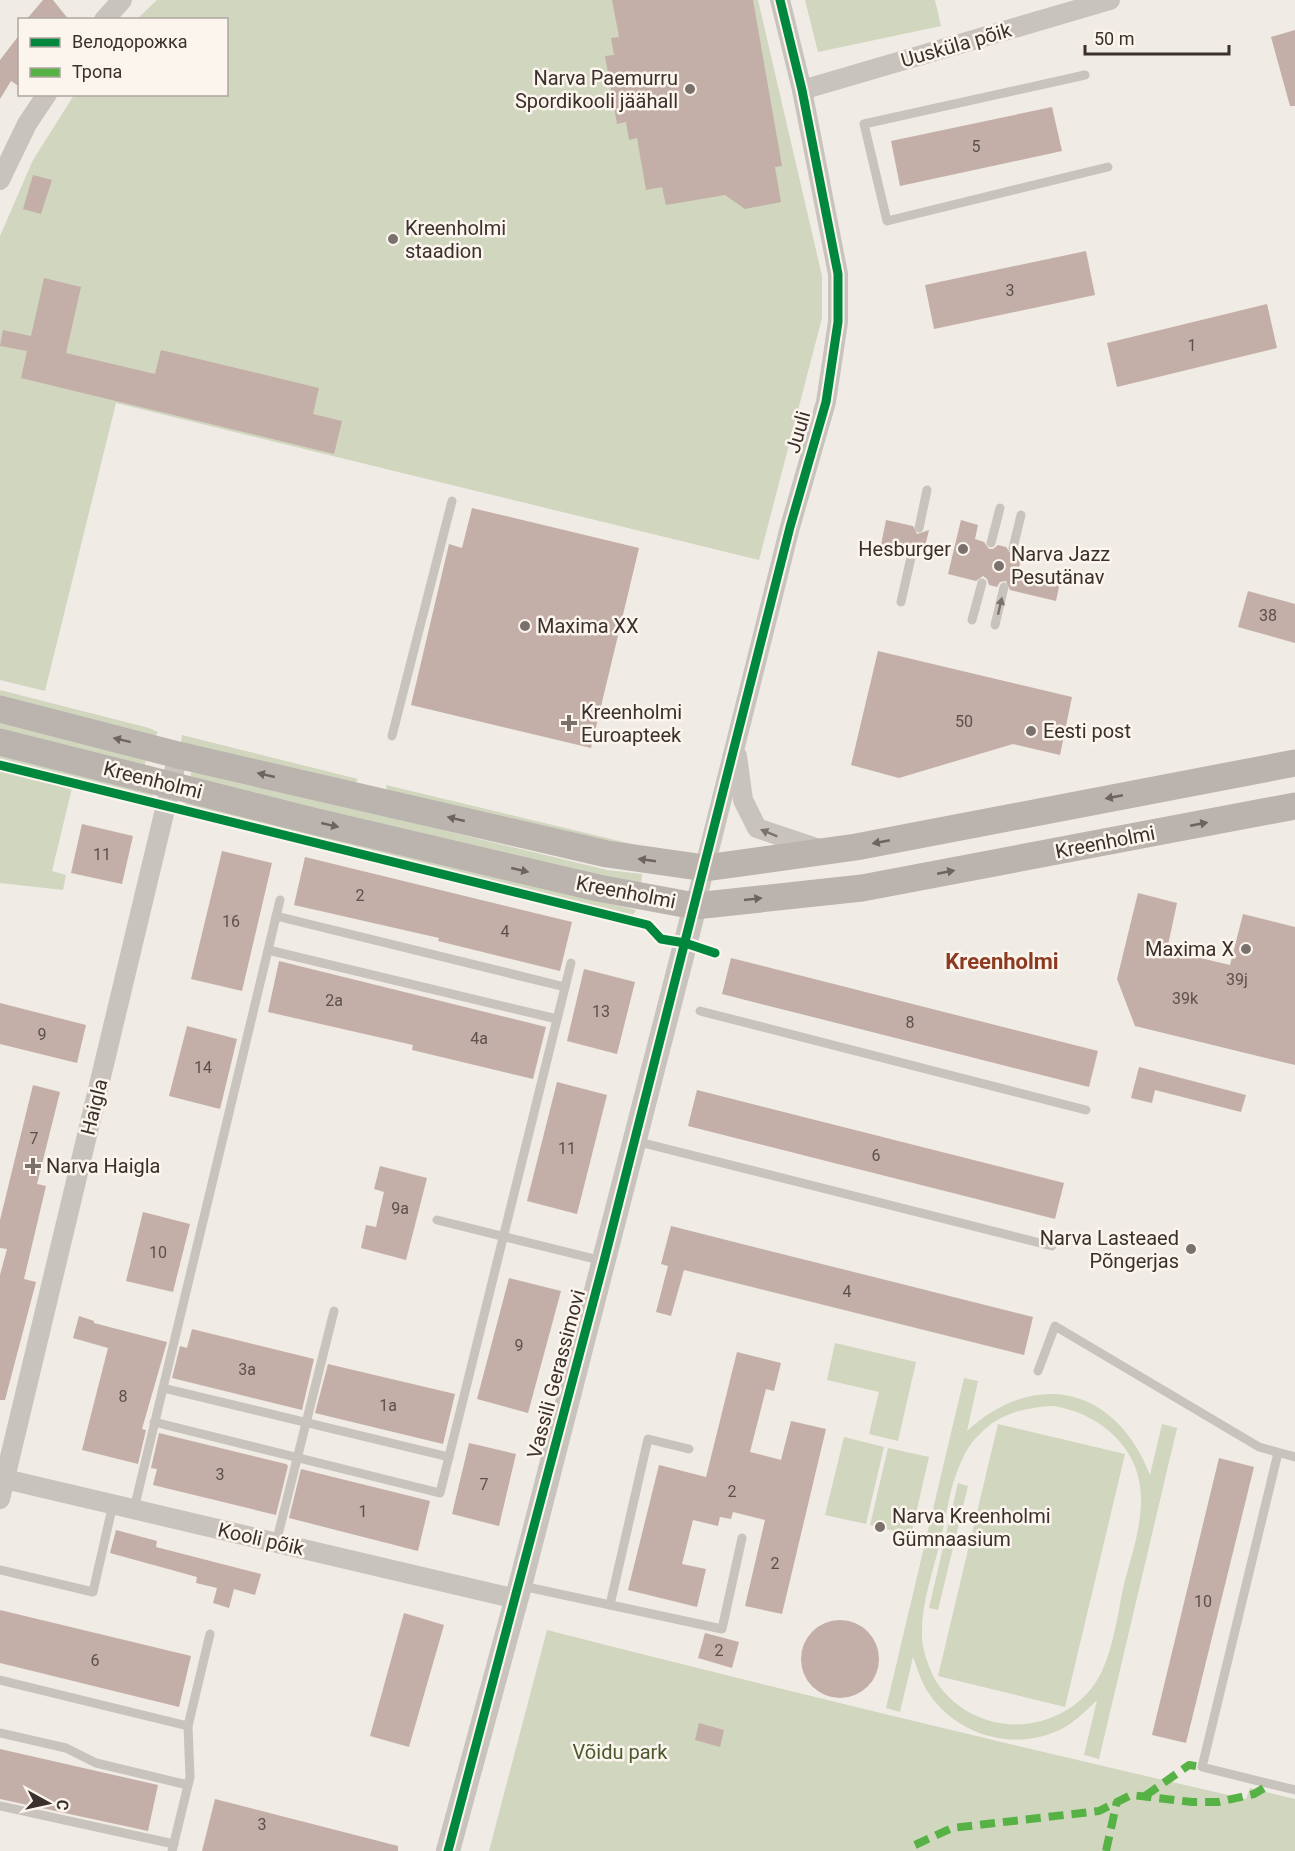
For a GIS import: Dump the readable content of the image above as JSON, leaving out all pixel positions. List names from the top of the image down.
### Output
{
  "streets": {
    "main road": ["Kreenholmi"],
    "street": [
      "Uusküla põik",
      "Juuli",
      "Haigla",
      "Vassili Gerassimovi",
      "Kooli põik"
    ]
  },
  "crossings": [
    ["Uusküla põik", "Juuli"],
    ["Juuli", "Kreenholmi"],
    ["Juuli", "Vassili Gerassimovi"],
    ["Kreenholmi", "Haigla"],
    ["Kreenholmi", "Vassili Gerassimovi"],
    ["Haigla", "Kooli põik"],
    ["Vassili Gerassimovi", "Kooli põik"]
  ],
  "districts": ["Kreenholmi"],
  "parks": ["Võidu park"],
  "places": {
    "other": [
      "Narva Paemurru Spordikooli jäähall",
      "Kreenholmi staadion",
      "Hesburger",
      "Narva Jazz Pesutänav",
      "Maxima XX",
      "Eesti post",
      "Maxima X",
      "Narva Lasteaed Põngerjas",
      "Narva Kreenholmi Gümnaasium"
    ],
    "health": ["Kreenholmi Euroapteek", "Narva Haigla"]
  },
  "house_numbers": [
    "5",
    "3",
    "1",
    "38",
    "50",
    "11",
    "2",
    "16",
    "4",
    "39j",
    "39k",
    "2a",
    "13",
    "8",
    "9",
    "4a",
    "14",
    "7",
    "11",
    "6",
    "9a",
    "10",
    "4",
    "9",
    "3a",
    "8",
    "1a",
    "3",
    "7",
    "2",
    "1",
    "2",
    "10",
    "2",
    "6",
    "3"
  ],
  "legend": ["Велодорожка", "Тропа"],
  "scale_bar": "50 m",
  "north": "right"
}
